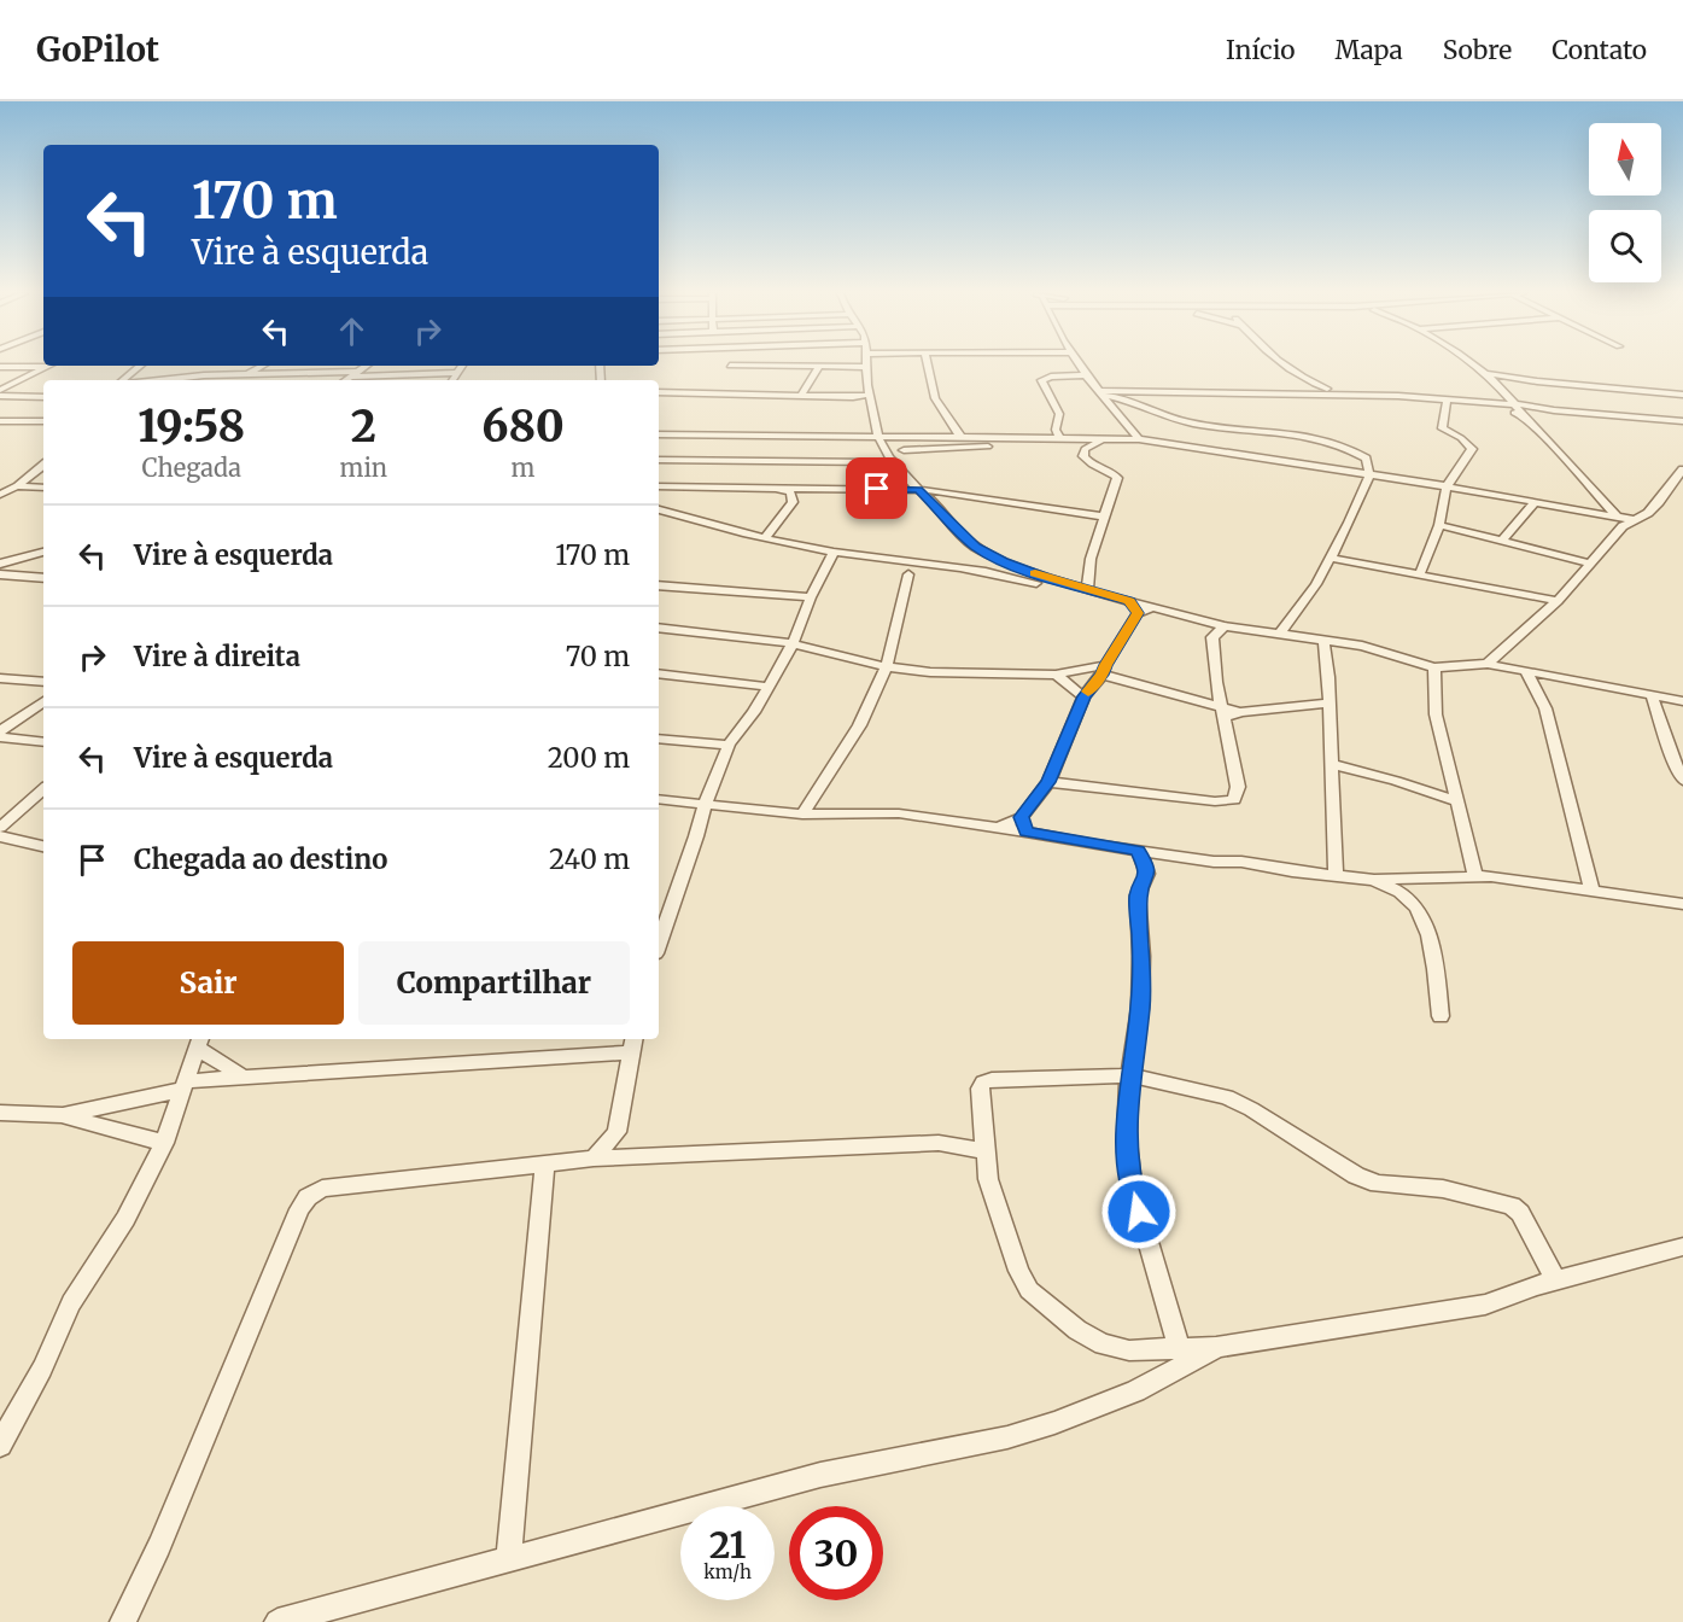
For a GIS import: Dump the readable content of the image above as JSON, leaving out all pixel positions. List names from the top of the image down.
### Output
{
  "north": "top",
  "page": {
    "header": "GoPilot",
    "nav": [
      "Início",
      "Mapa",
      "Sobre",
      "Contato"
    ],
    "turn": ["170 m", "Vire à esquerda"],
    "eta": [
      "19:58",
      "Chegada",
      "2",
      "min",
      "680",
      "m"
    ],
    "list": [
      {
        "name": "Vire à esquerda",
        "value": "170 m"
      },
      {
        "name": "Vire à direita",
        "value": "70 m"
      },
      {
        "name": "Vire à esquerda",
        "value": "200 m"
      },
      {
        "name": "Chegada ao destino",
        "value": "240 m"
      }
    ],
    "buttons": ["Sair", "Compartilhar"],
    "speed": "21 km/h",
    "limit": "30"
  }
}
